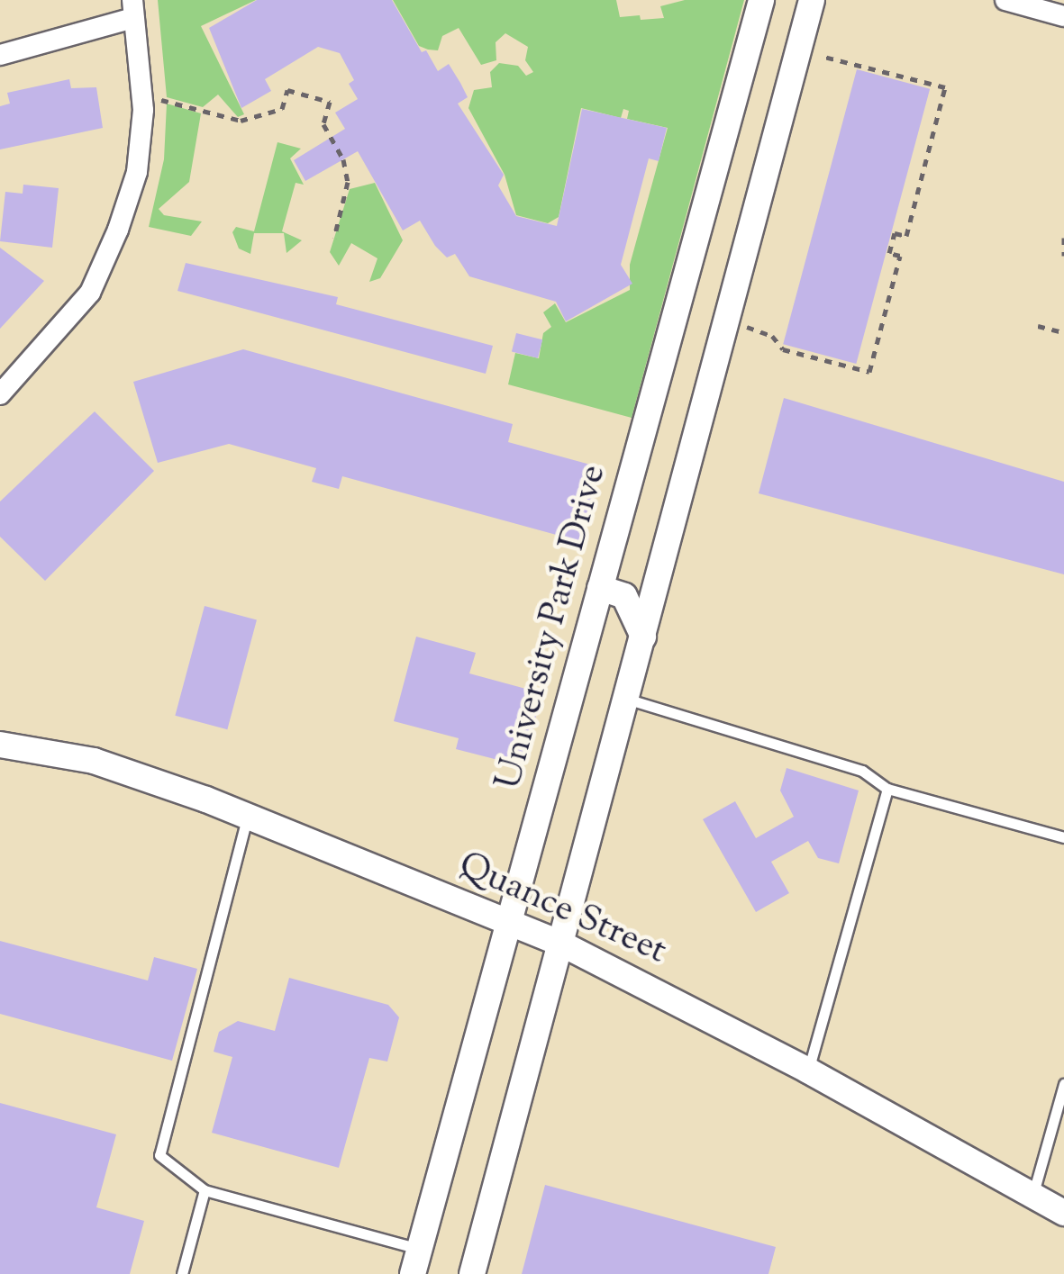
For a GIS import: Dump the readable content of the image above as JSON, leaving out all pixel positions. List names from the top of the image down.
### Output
{
  "streets": {
    "street": ["University Park Drive", "Quance Street"]
  },
  "crossings": [
    ["University Park Drive", "Quance Street"]
  ]
}
